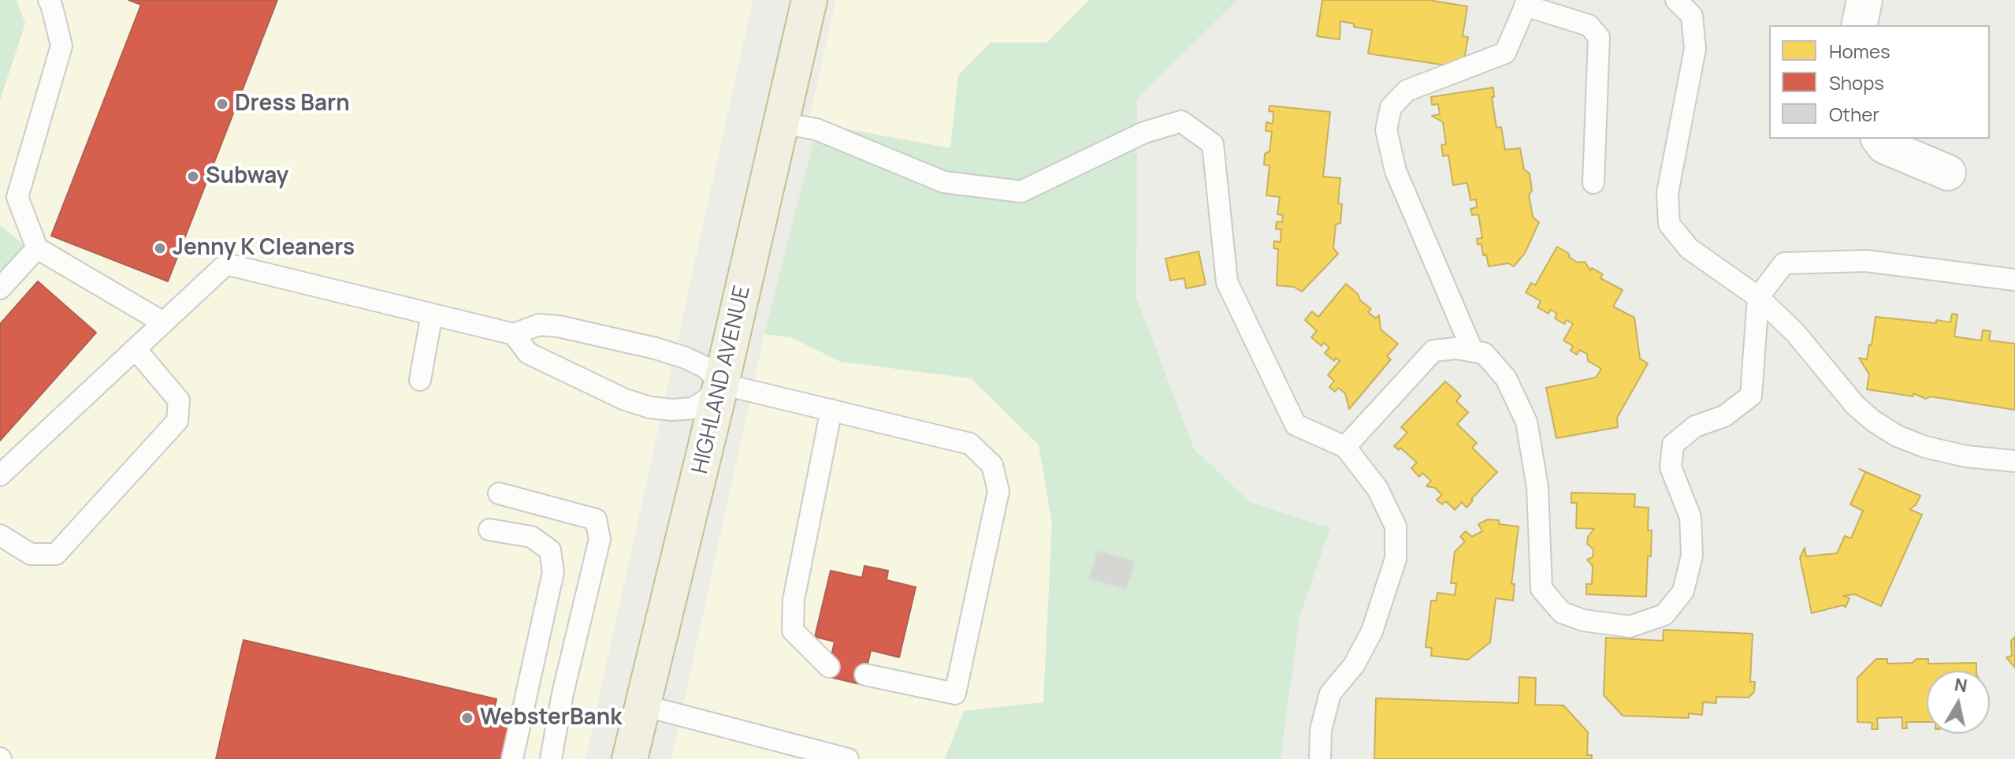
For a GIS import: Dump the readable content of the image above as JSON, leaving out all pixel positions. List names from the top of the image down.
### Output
{
  "streets": {
    "highway": ["HIGHLAND AVENUE"]
  },
  "places": [
    "Dress Barn",
    "Subway",
    "Jenny K Cleaners",
    "WebsterBank"
  ],
  "legend": ["Homes", "Shops", "Other"],
  "north": "top"
}
